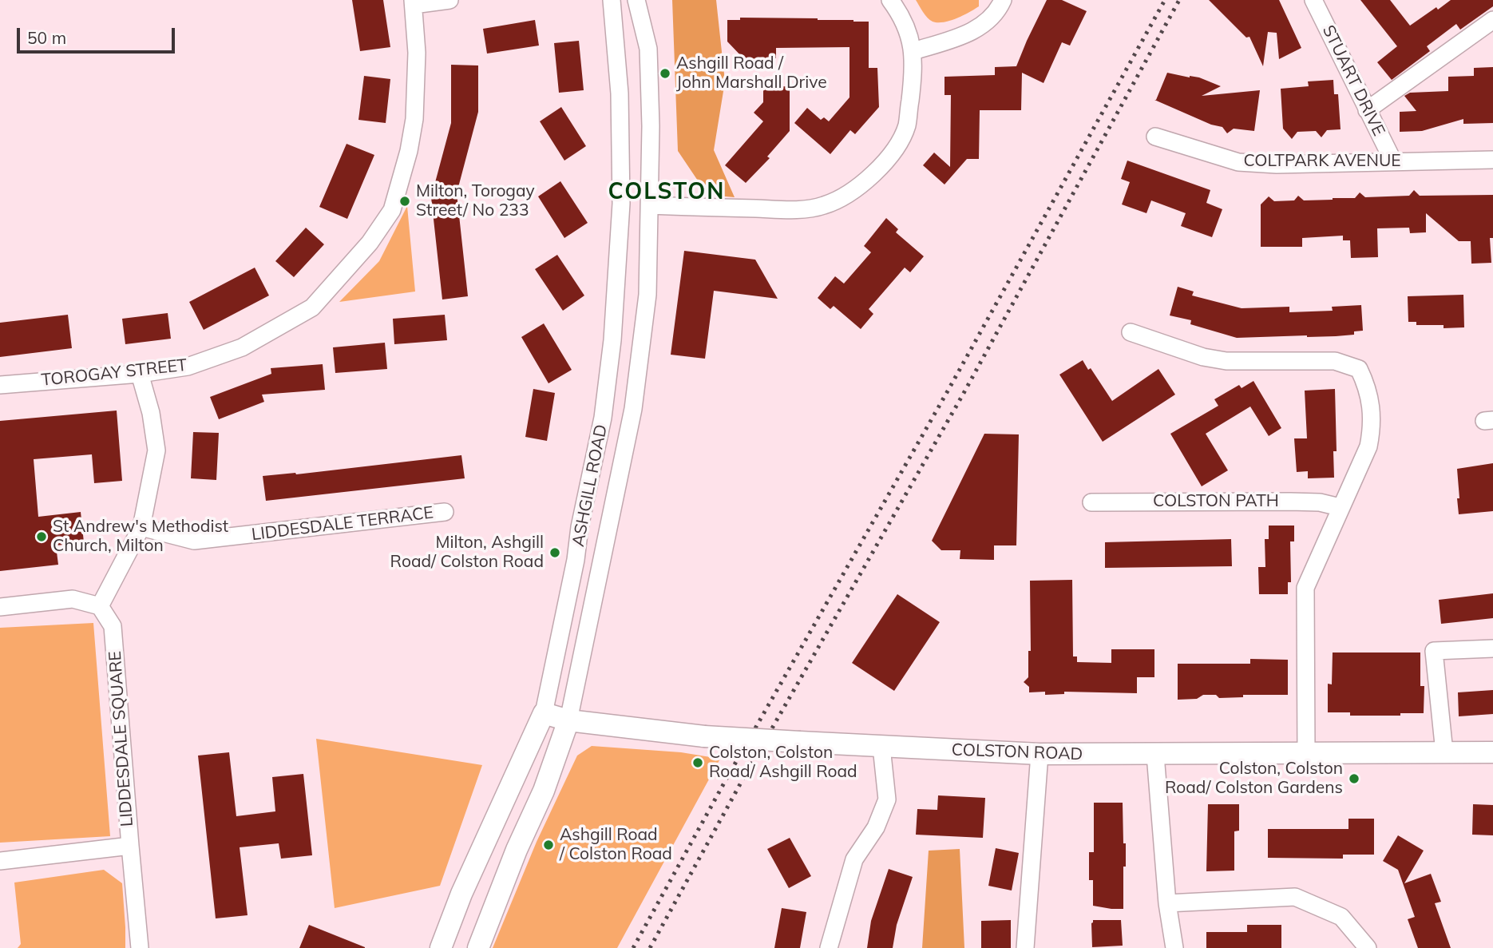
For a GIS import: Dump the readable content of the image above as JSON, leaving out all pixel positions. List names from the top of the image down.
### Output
{
  "streets": {
    "street": [
      "STUART DRIVE",
      "COLTPARK AVENUE",
      "TOROGAY STREET",
      "ASHGILL ROAD",
      "COLSTON PATH",
      "LIDDESDALE TERRACE",
      "LIDDESDALE SQUARE",
      "COLSTON ROAD"
    ]
  },
  "crossings": [
    ["STUART DRIVE", "COLTPARK AVENUE"],
    ["ASHGILL ROAD", "COLSTON ROAD"]
  ],
  "districts": ["COLSTON"],
  "places": [
    "Ashgill Road / John Marshall Drive",
    "Milton, Torogay Street/ No 233",
    "St Andrew's Methodist Church, Milton",
    "Milton, Ashgill Road/ Colston Road",
    "Colston, Colston Road/ Ashgill Road",
    "Colston, Colston Road/ Colston Gardens",
    "Ashgill Road / Colston Road"
  ],
  "scale_bar": "50 m"
}
